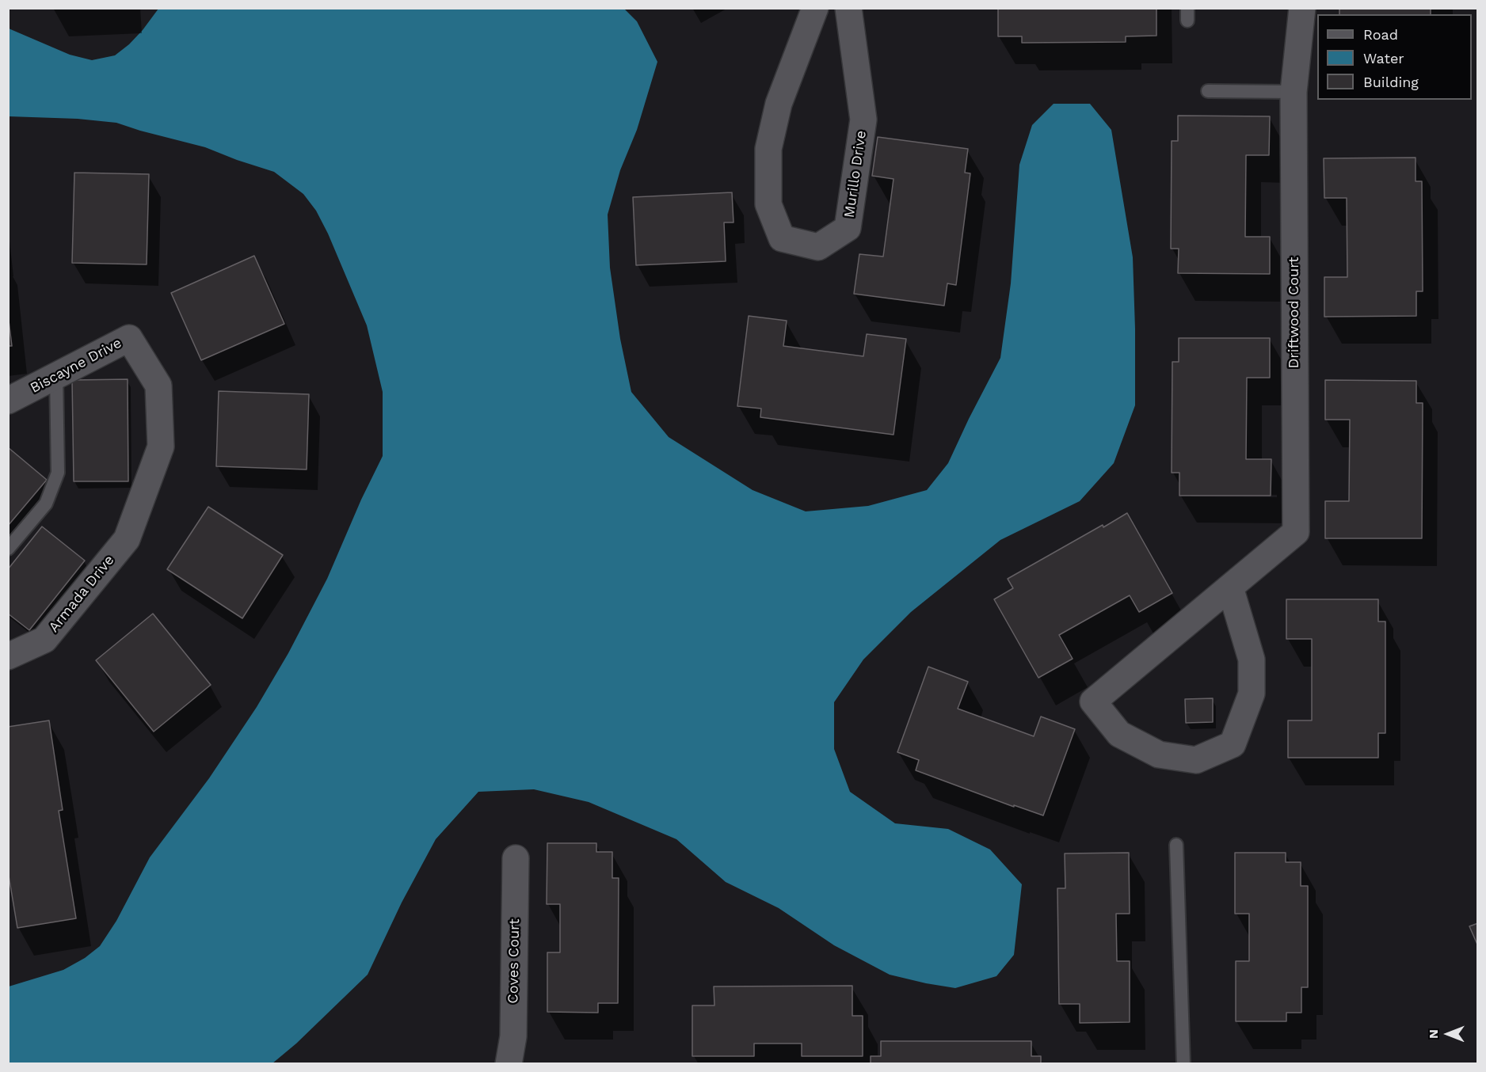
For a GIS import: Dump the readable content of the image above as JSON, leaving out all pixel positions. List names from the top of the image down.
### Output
{
  "streets": {
    "street": [
      "Murillo Drive",
      "Driftwood Court",
      "Biscayne Drive",
      "Armada Drive",
      "Coves Court"
    ]
  },
  "crossings": [
    ["Biscayne Drive", "Armada Drive"]
  ],
  "legend": ["Road", "Water", "Building"],
  "north": "left"
}
